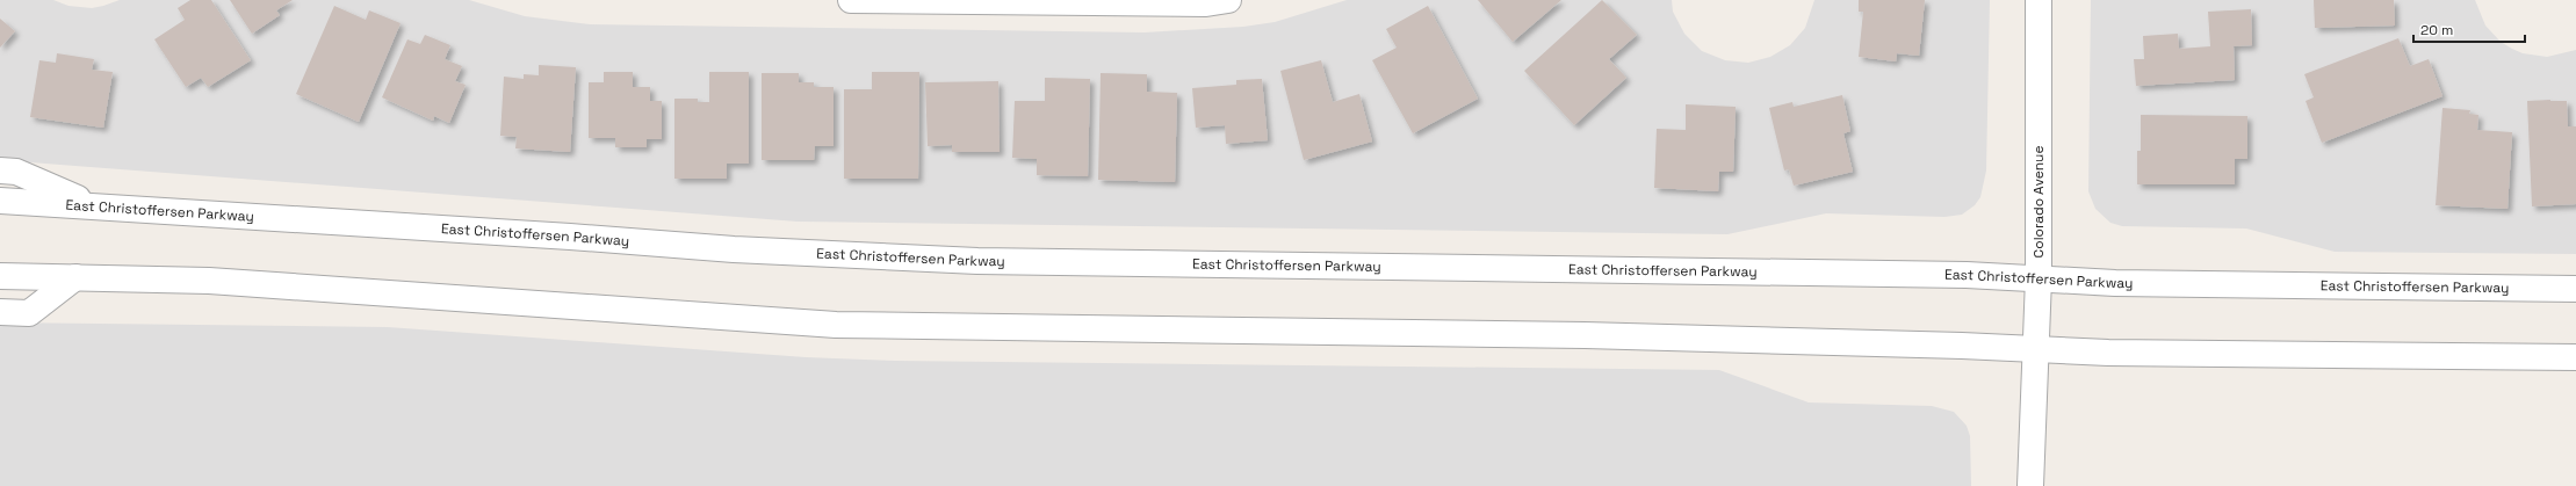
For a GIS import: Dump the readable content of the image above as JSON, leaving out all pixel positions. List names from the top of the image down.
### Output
{
  "streets": {
    "street": ["Colorado Avenue", "East Christoffersen Parkway"]
  },
  "crossings": [
    ["Colorado Avenue", "East Christoffersen Parkway"]
  ],
  "scale_bar": "20 m"
}
